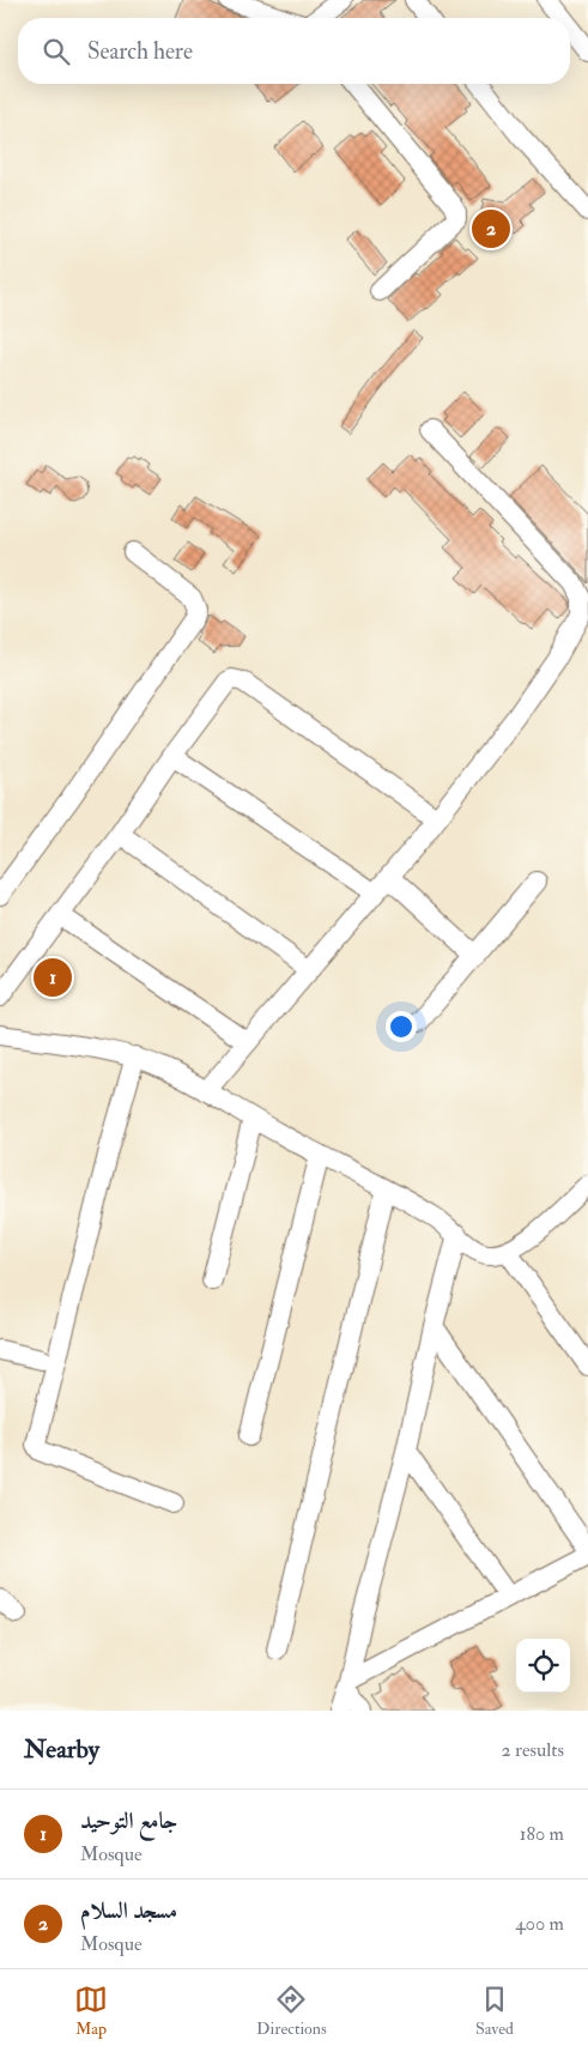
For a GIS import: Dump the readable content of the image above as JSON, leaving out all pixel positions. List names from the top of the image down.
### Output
{
  "page": {
    "search": "Search here",
    "pins": ["2", "1"],
    "heading": ["Nearby", "2 results"],
    "list": [
      {
        "mark": "1",
        "name": "جامع التوحيد",
        "note": "Mosque",
        "value": "180 m"
      },
      {
        "mark": "2",
        "name": "مسجد السلام",
        "note": "Mosque",
        "value": "400 m"
      }
    ],
    "nav": ["Map", "Directions", "Saved"]
  }
}
